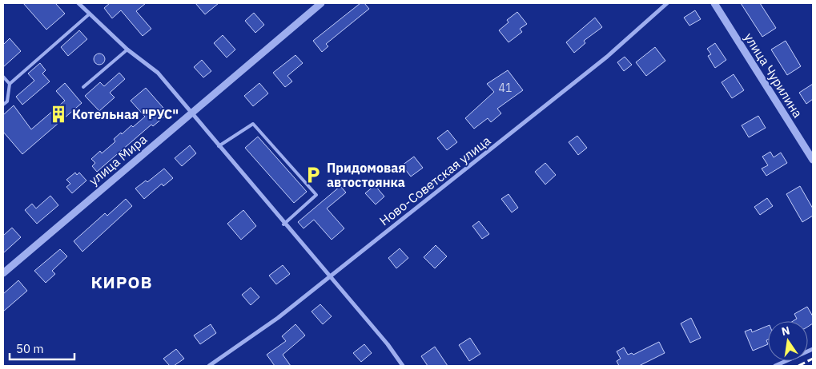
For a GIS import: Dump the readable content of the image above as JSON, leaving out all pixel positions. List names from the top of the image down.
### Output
{
  "streets": {
    "street": ["улица Чурилина", "улица Мира", "Ново-Советская улица"]
  },
  "districts": ["КИРОВ"],
  "places": {
    "building": ["Котельная \"РУС\""],
    "parking": ["Придомовая автостоянка"]
  },
  "house_numbers": ["41"],
  "scale_bar": "50 m",
  "north": "top"
}
